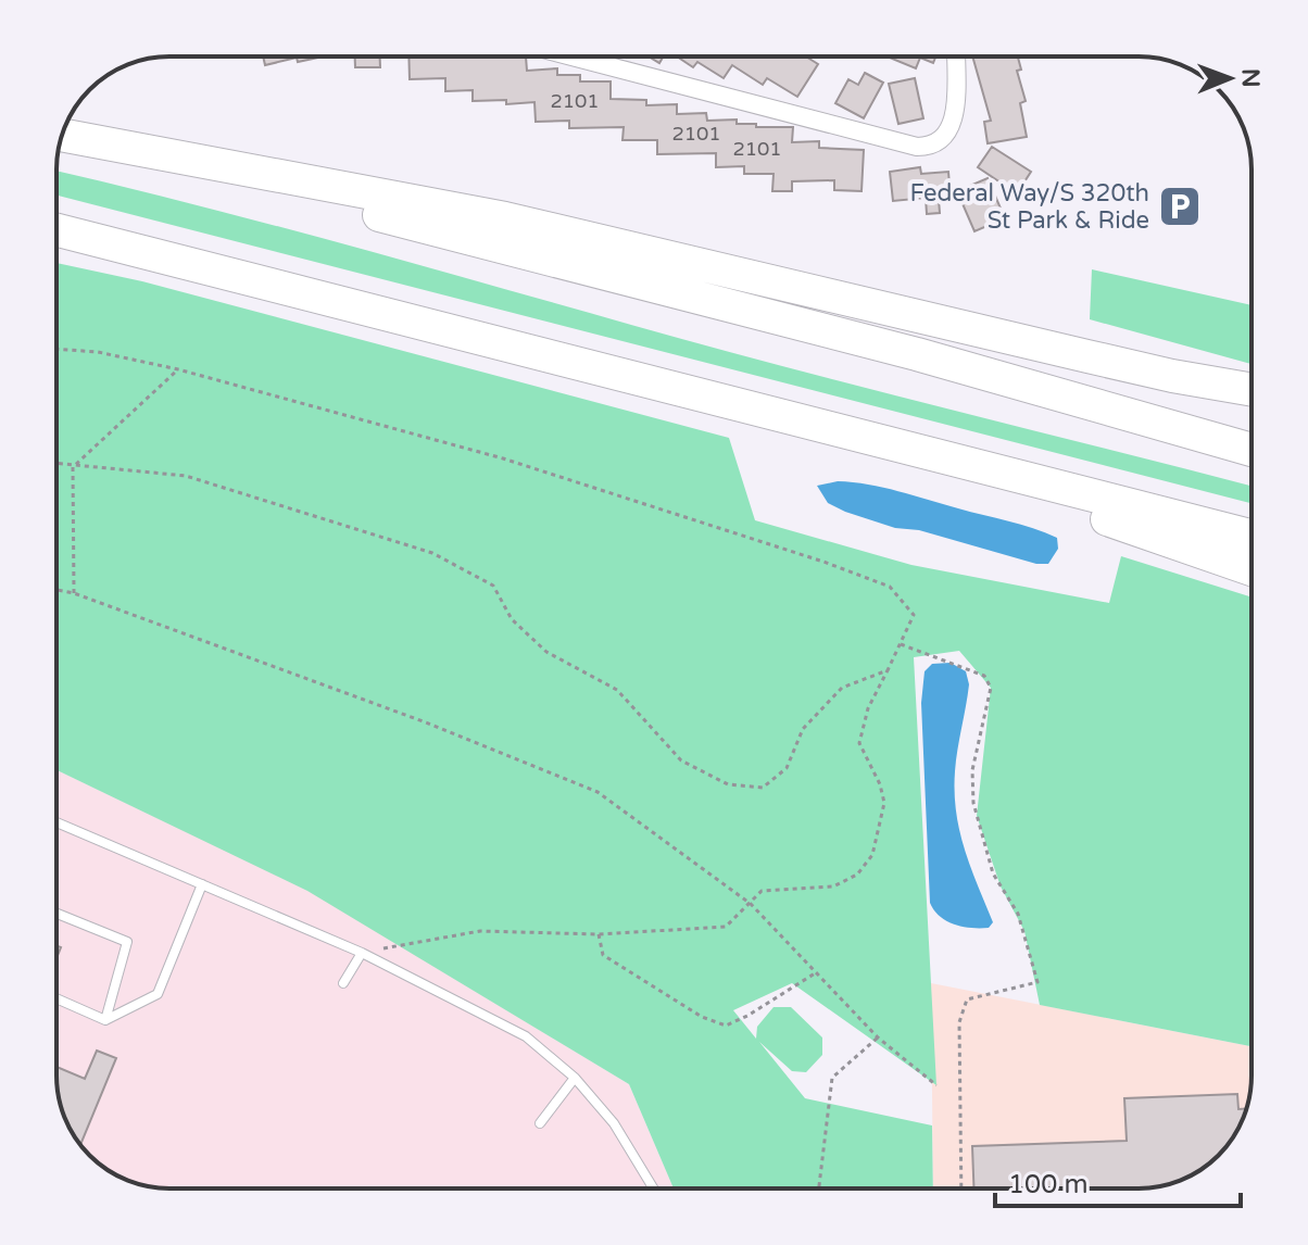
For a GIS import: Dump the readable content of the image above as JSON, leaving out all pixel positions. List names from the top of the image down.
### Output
{
  "places": {
    "parking": ["Federal Way/S 320th St Park & Ride"]
  },
  "house_numbers": ["2101", "2101", "2101"],
  "scale_bar": "100 m",
  "north": "right"
}
